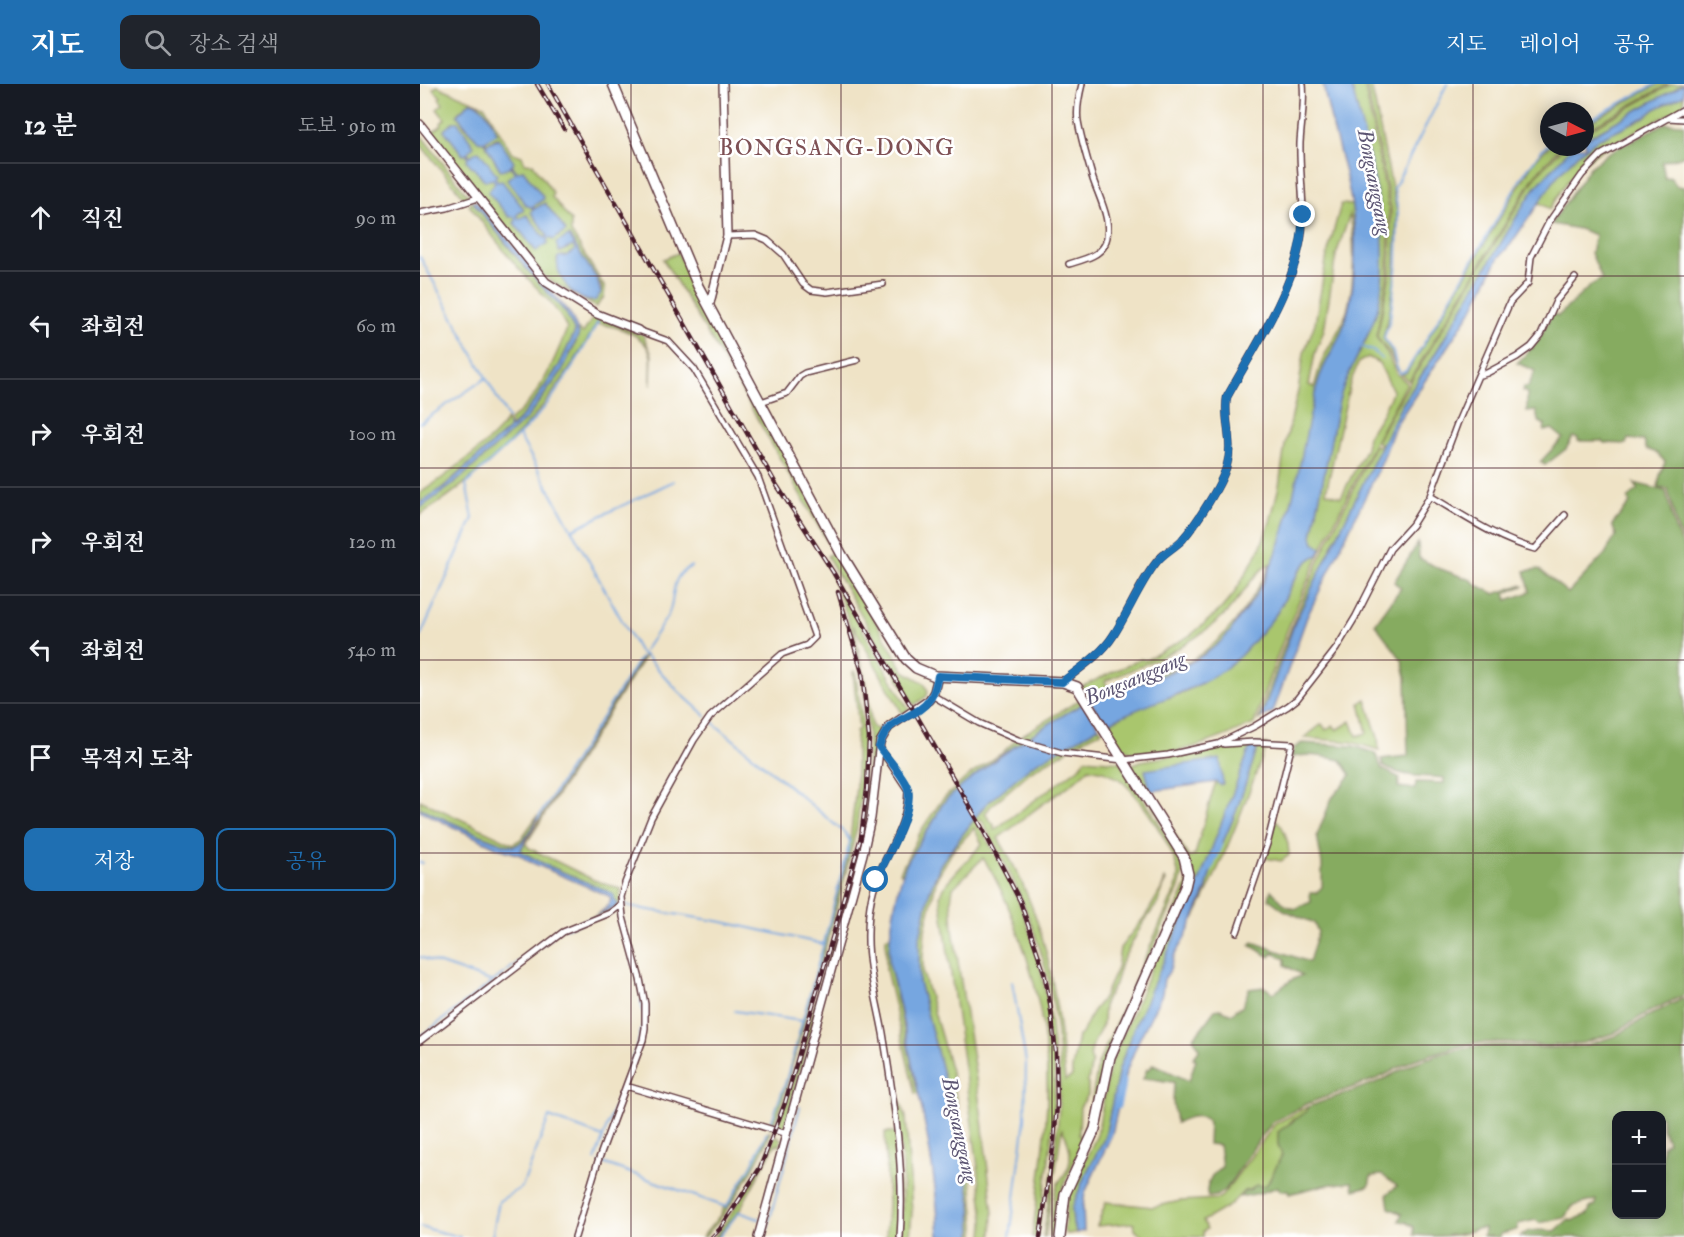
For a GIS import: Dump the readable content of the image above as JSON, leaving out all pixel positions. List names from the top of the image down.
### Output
{
  "districts": ["BONGSANG-DONG"],
  "water": ["Bongsanggang"],
  "north": "right",
  "page": {
    "header": "지도",
    "search": "장소 검색",
    "nav": ["지도", "레이어", "공유"],
    "heading": ["12 분", "도보 · 910 m"],
    "list": [
      ["직진", "90 m"],
      ["좌회전", "60 m"],
      ["우회전", "100 m"],
      ["우회전", "120 m"],
      ["좌회전", "540 m"],
      "목적지 도착"
    ],
    "buttons": ["저장", "공유"],
    "map_buttons": ["+", "−"]
  }
}
